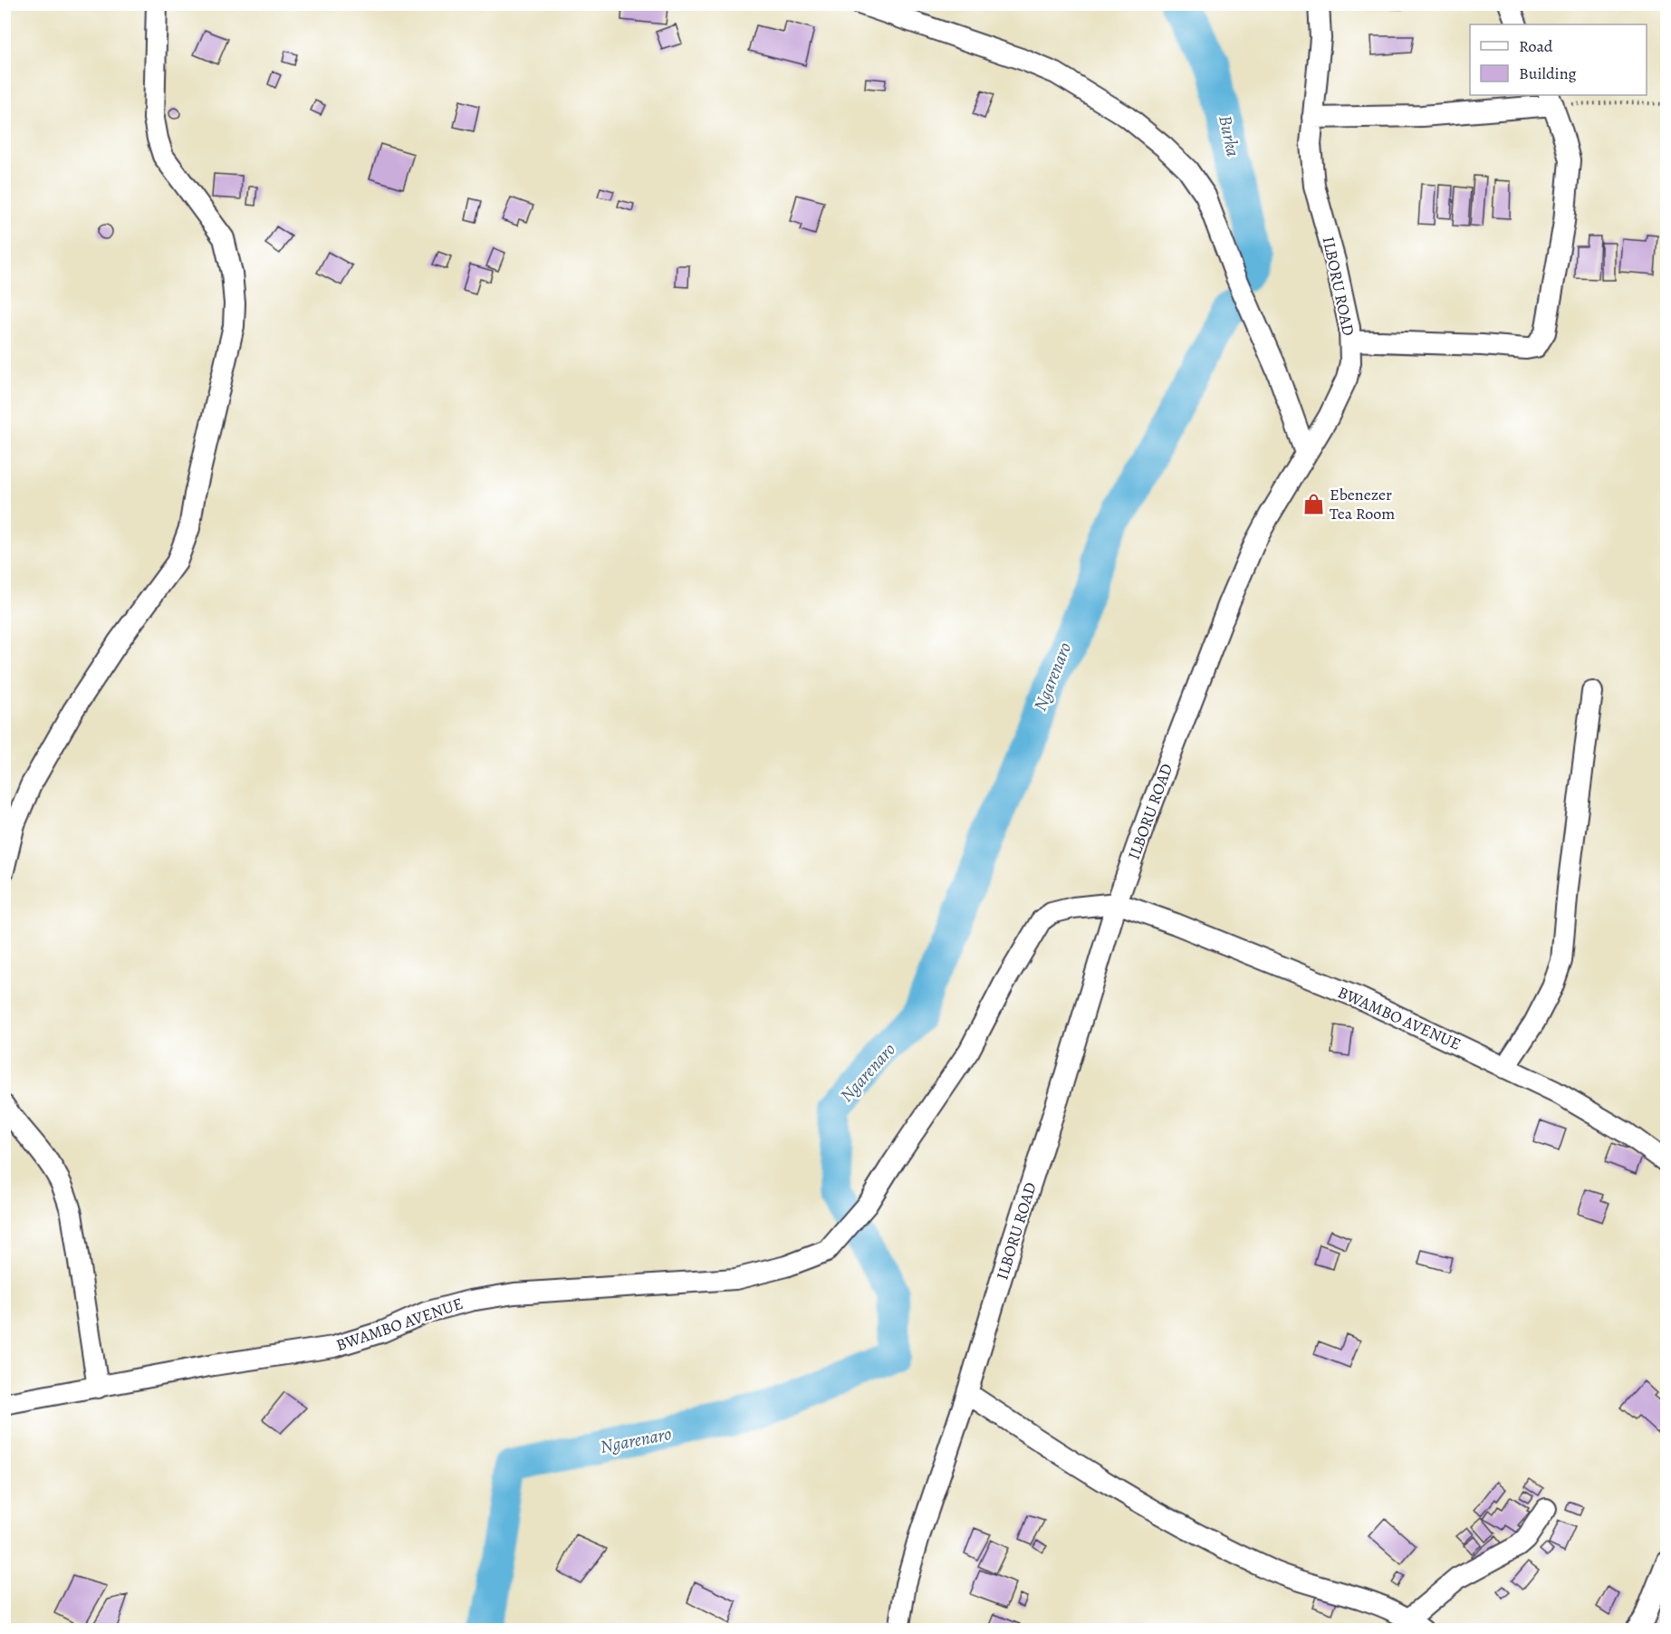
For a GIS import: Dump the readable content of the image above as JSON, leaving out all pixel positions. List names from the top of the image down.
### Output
{
  "streets": {
    "street": ["ILBORU ROAD", "BWAMBO AVENUE"]
  },
  "crossings": [
    ["ILBORU ROAD", "BWAMBO AVENUE"]
  ],
  "water": ["Burka", "Ngarenaro"],
  "places": {
    "shop": ["Ebenezer Tea Room"]
  },
  "legend": ["Road", "Building"]
}
